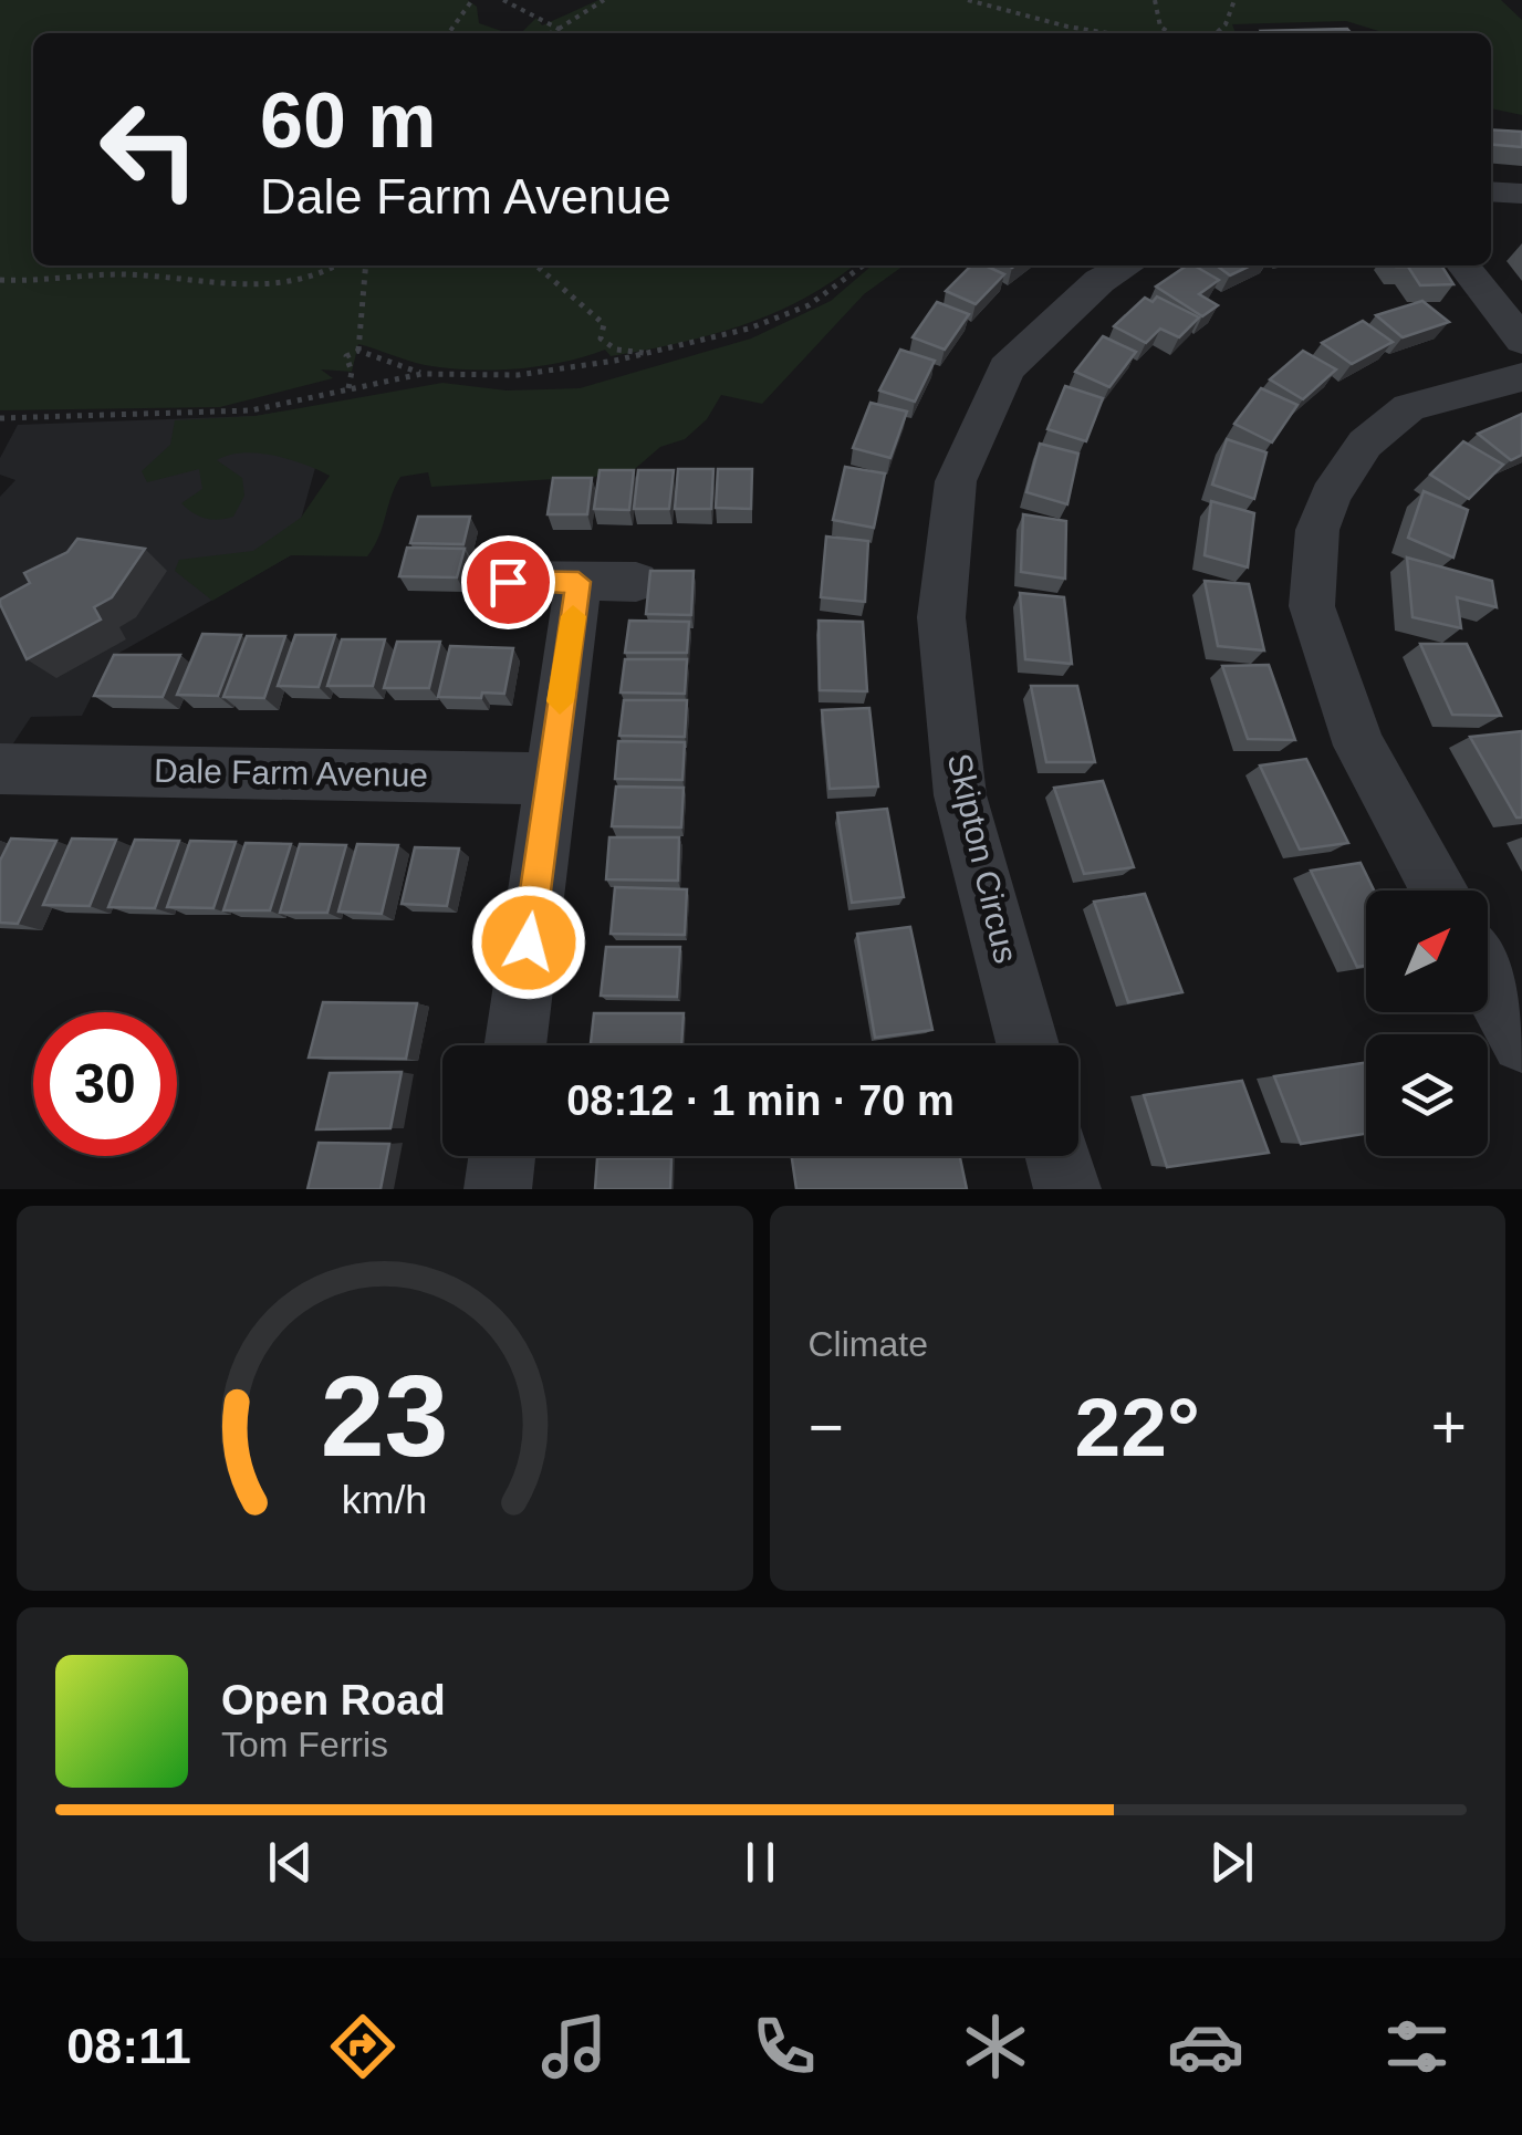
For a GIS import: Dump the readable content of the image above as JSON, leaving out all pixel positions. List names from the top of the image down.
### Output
{
  "streets": {
    "street": ["Dale Farm Avenue", "Skipton Circus"]
  },
  "north": "top right",
  "page": {
    "turn": ["60 m", "Dale Farm Avenue"],
    "limit": "30",
    "trip": "08:12 · 1 min · 70 m",
    "tile": "Climate",
    "heat": ["−", "22°", "+"],
    "song": ["Open Road", "Tom Ferris"],
    "tabs": "08:11",
    "gauge": ["23", "km/h"]
  }
}
